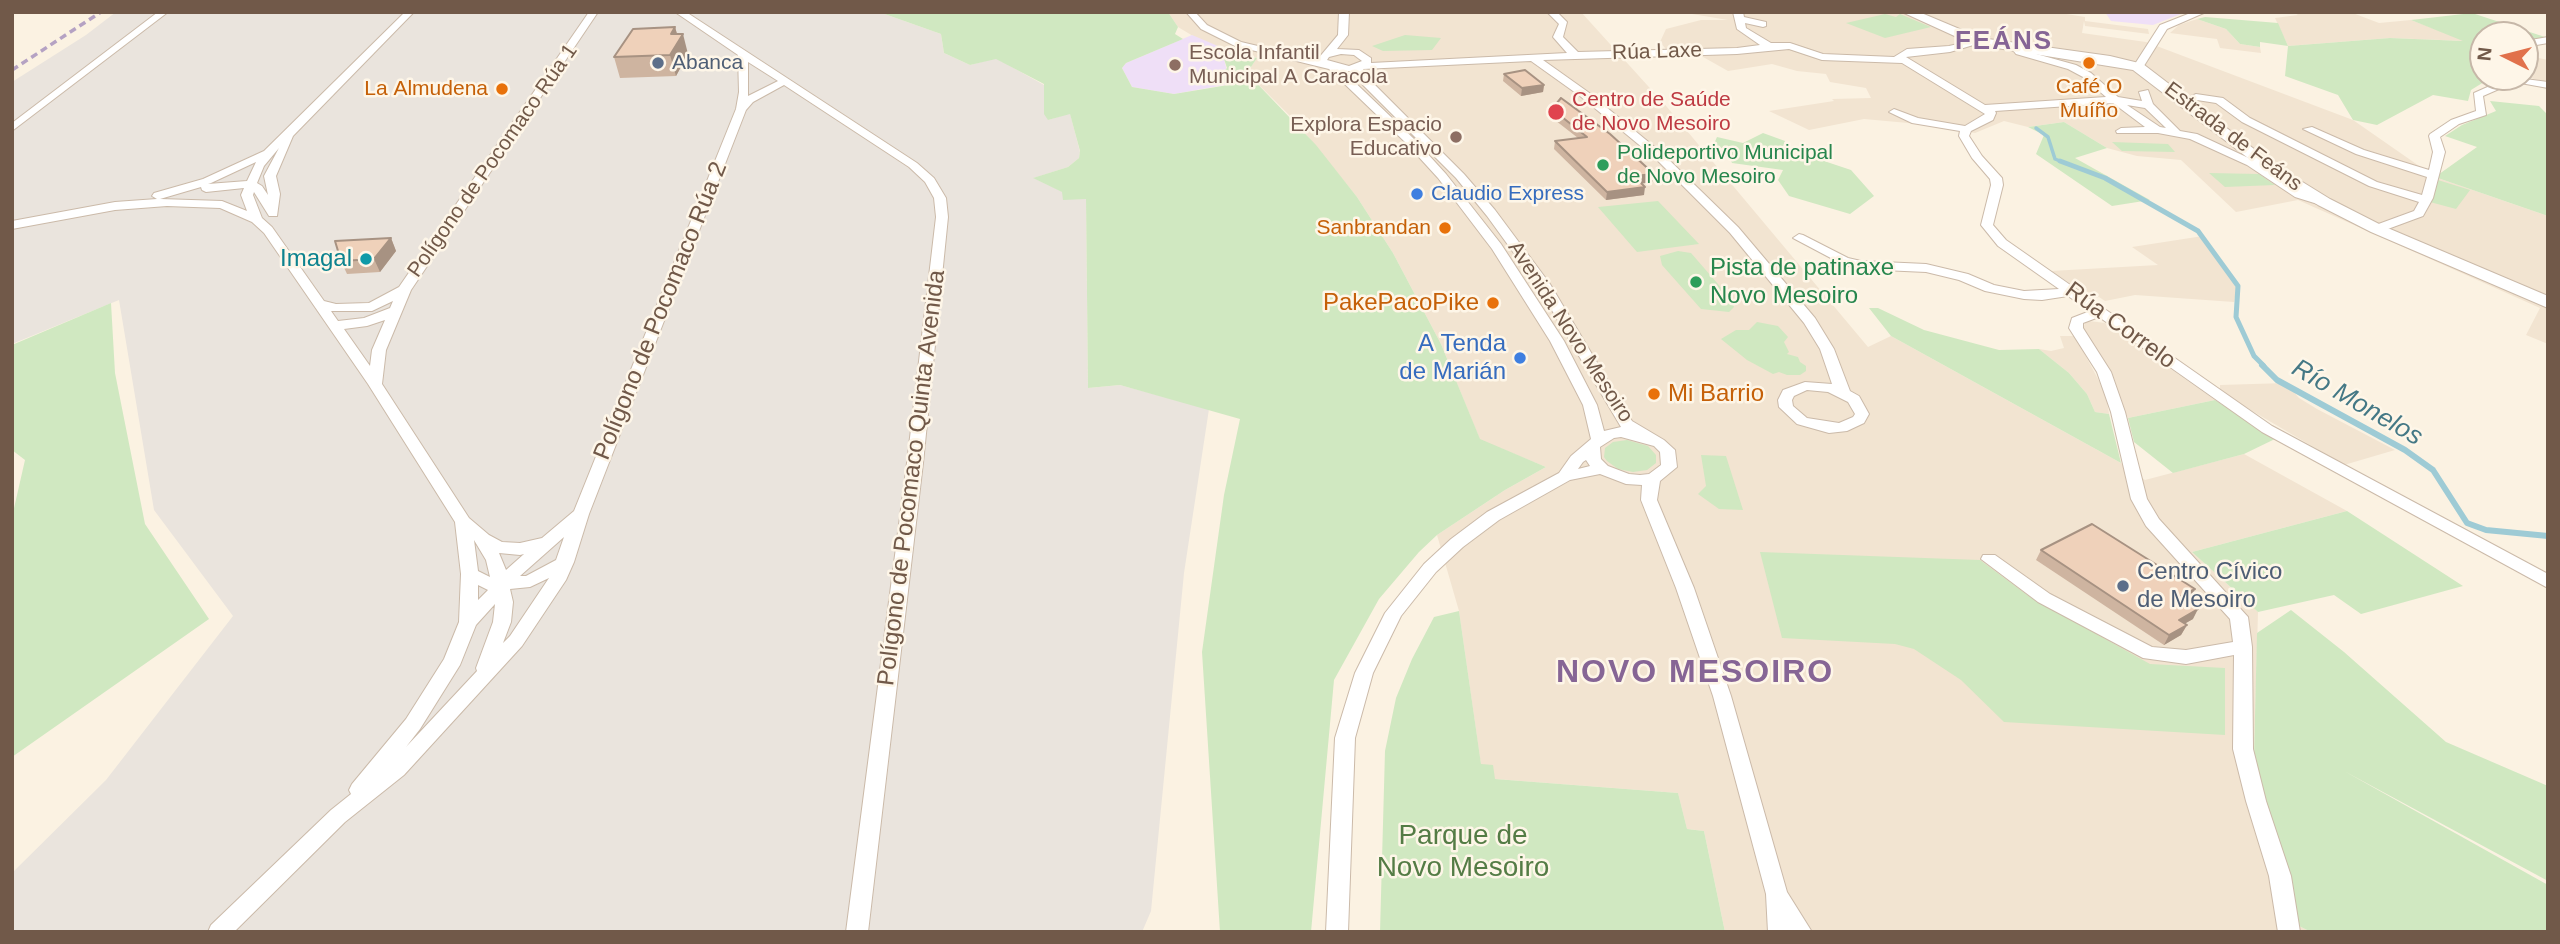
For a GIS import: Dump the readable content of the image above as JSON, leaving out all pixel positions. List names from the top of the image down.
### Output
{
  "streets": {
    "street": [
      "Rúa Laxe",
      "Estrada de Feáns",
      "Polígono de Pocomaco Rúa 1",
      "Polígono de Pocomaco Rúa 2",
      "Rúa Correlo",
      "Avenida Novo Mesoiro",
      "Polígono de Pocomaco Quinta Avenida"
    ]
  },
  "crossings": [
    ["Rúa Laxe", "Avenida Novo Mesoiro"],
    ["Polígono de Pocomaco Rúa 2", "Polígono de Pocomaco Quinta Avenida"]
  ],
  "districts": ["FEÁNS", "NOVO MESOIRO"],
  "water": ["Río Monelos"],
  "parks": ["Parque de Novo Mesoiro"],
  "places": [
    "Abanca",
    "Café O Muíño",
    "Escola Infantil Municipal A Caracola",
    "La Almudena",
    "Centro de Saúde de Novo Mesoiro",
    "Explora Espacio Educativo",
    "Polideportivo Municipal de Novo Mesoiro",
    "Claudio Express",
    "Sanbrandan",
    "Imagal",
    "Pista de patinaxe Novo Mesoiro",
    "PakePacoPike",
    "A Tenda de Marián",
    "Mi Barrio",
    "Centro Cívico de Mesoiro"
  ],
  "north": "left"
}
